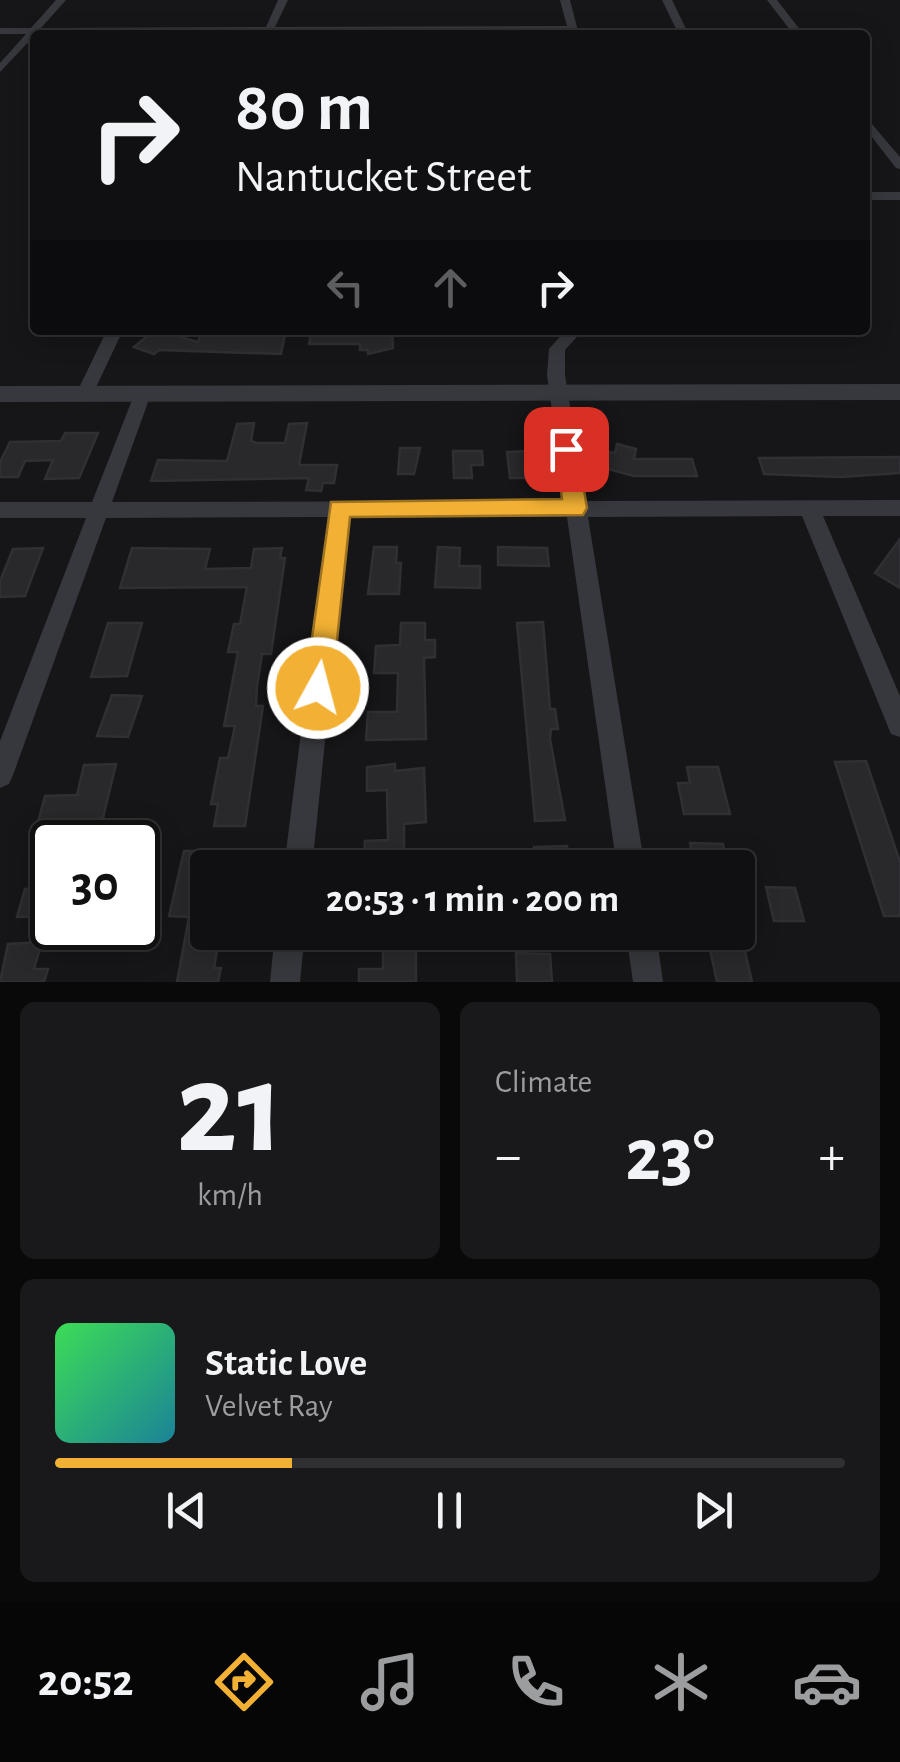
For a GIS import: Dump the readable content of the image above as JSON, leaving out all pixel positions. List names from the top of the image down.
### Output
{
  "page": {
    "turn": ["80 m", "Nantucket Street"],
    "limit": "30",
    "trip": "20:53 · 1 min · 200 m",
    "tile": [
      ["21", "km/h"],
      "Climate"
    ],
    "heat": ["−", "23°", "+"],
    "song": ["Static Love", "Velvet Ray"],
    "tabs": "20:52"
  }
}
